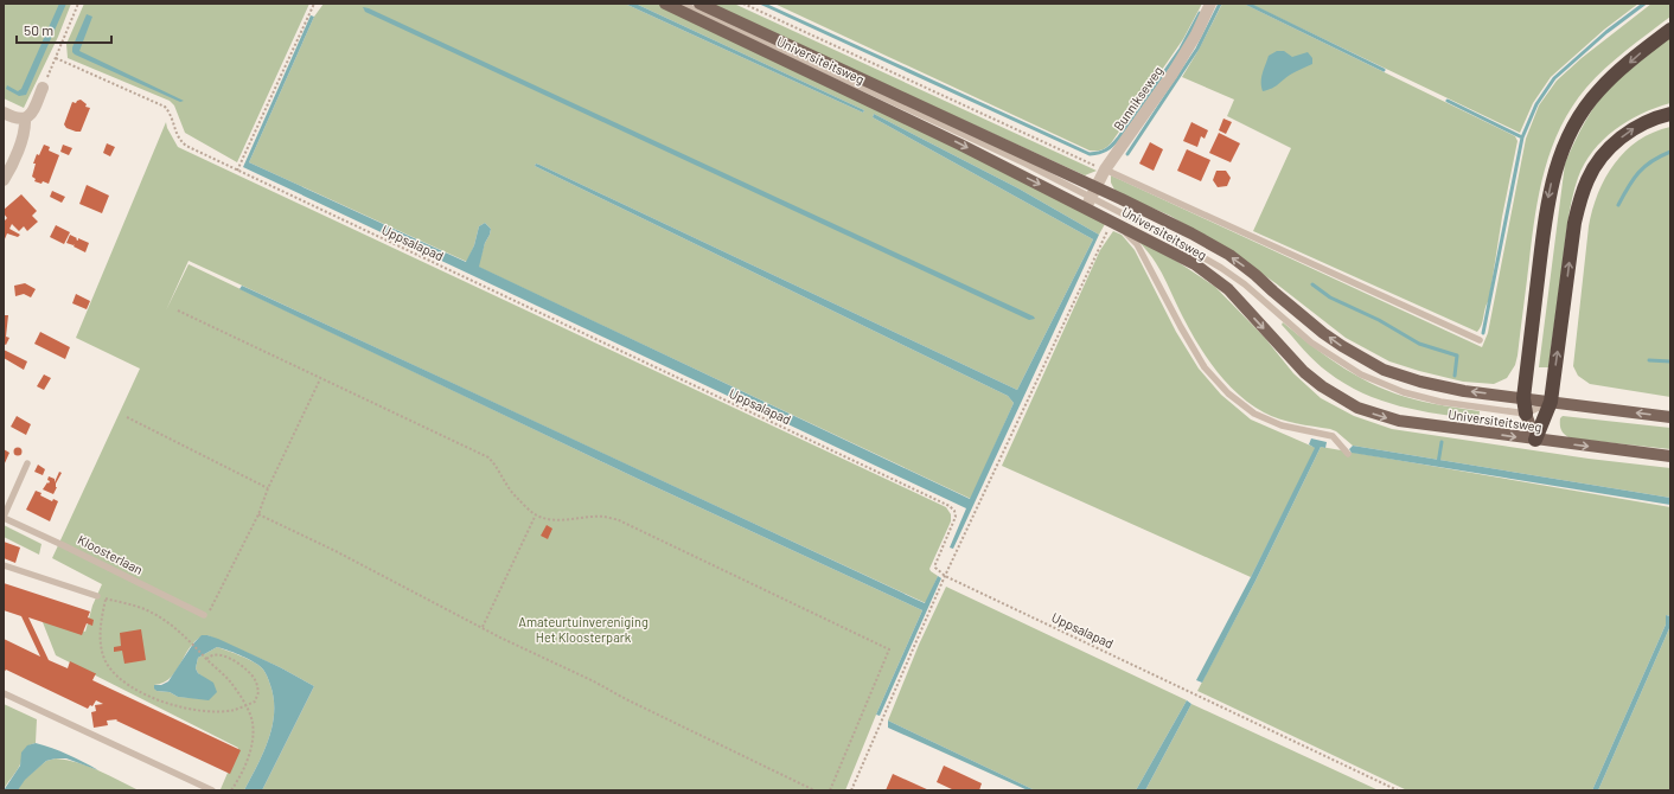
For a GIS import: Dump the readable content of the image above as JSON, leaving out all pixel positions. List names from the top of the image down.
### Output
{
  "streets": {
    "main road": ["Universiteitsweg"],
    "street": ["Bunnikseweg"],
    "lane": ["Kloosterlaan"],
    "path": ["Uppsalapad"]
  },
  "crossings": [
    ["Universiteitsweg", "Bunnikseweg"]
  ],
  "parks": ["Amateurtuinvereniging Het Kloosterpark"],
  "scale_bar": "50 m"
}
